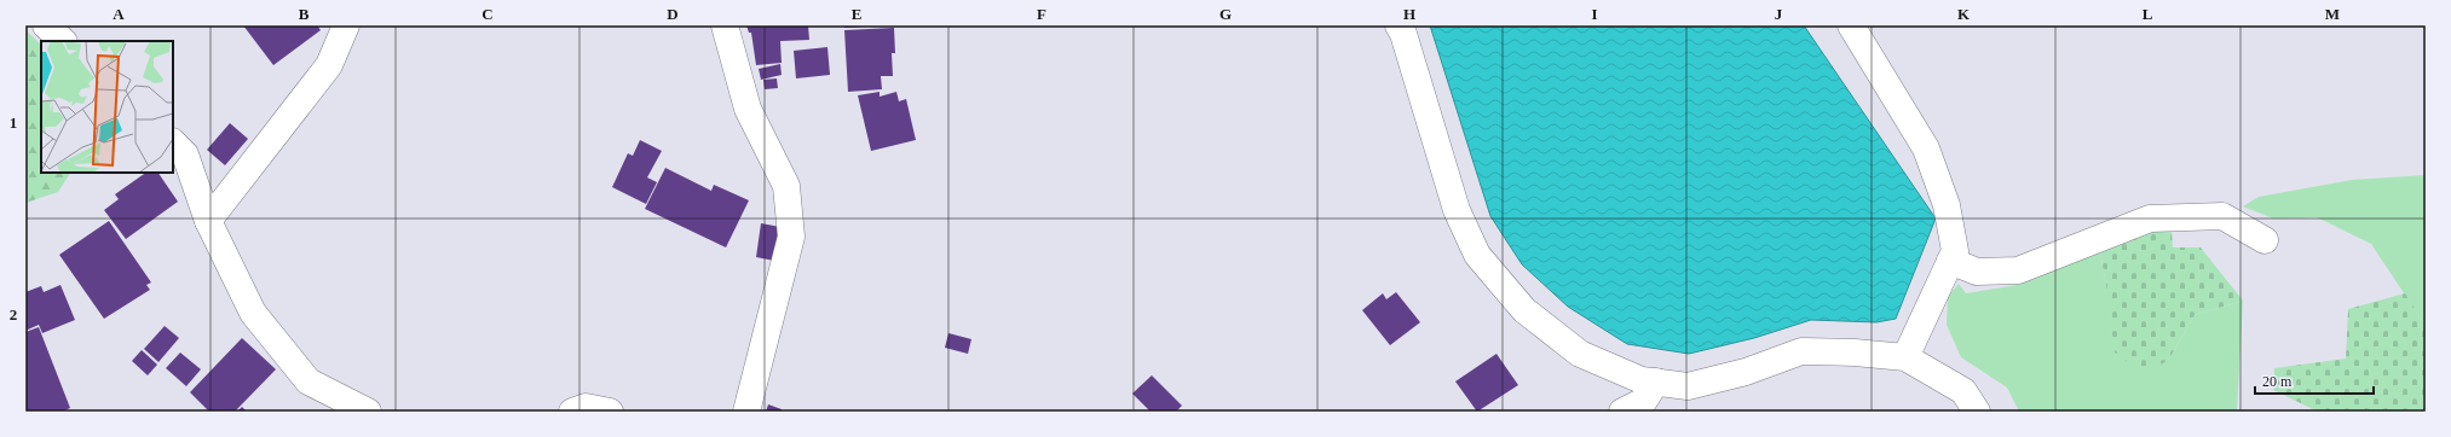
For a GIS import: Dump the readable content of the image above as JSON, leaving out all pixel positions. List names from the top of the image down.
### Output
{
  "scale_bar": "20 m",
  "grid": {
    "columns": [
      "A",
      "B",
      "C",
      "D",
      "E",
      "F",
      "G",
      "H",
      "I",
      "J",
      "K",
      "L",
      "M"
    ],
    "rows": ["1", "2"]
  }
}
